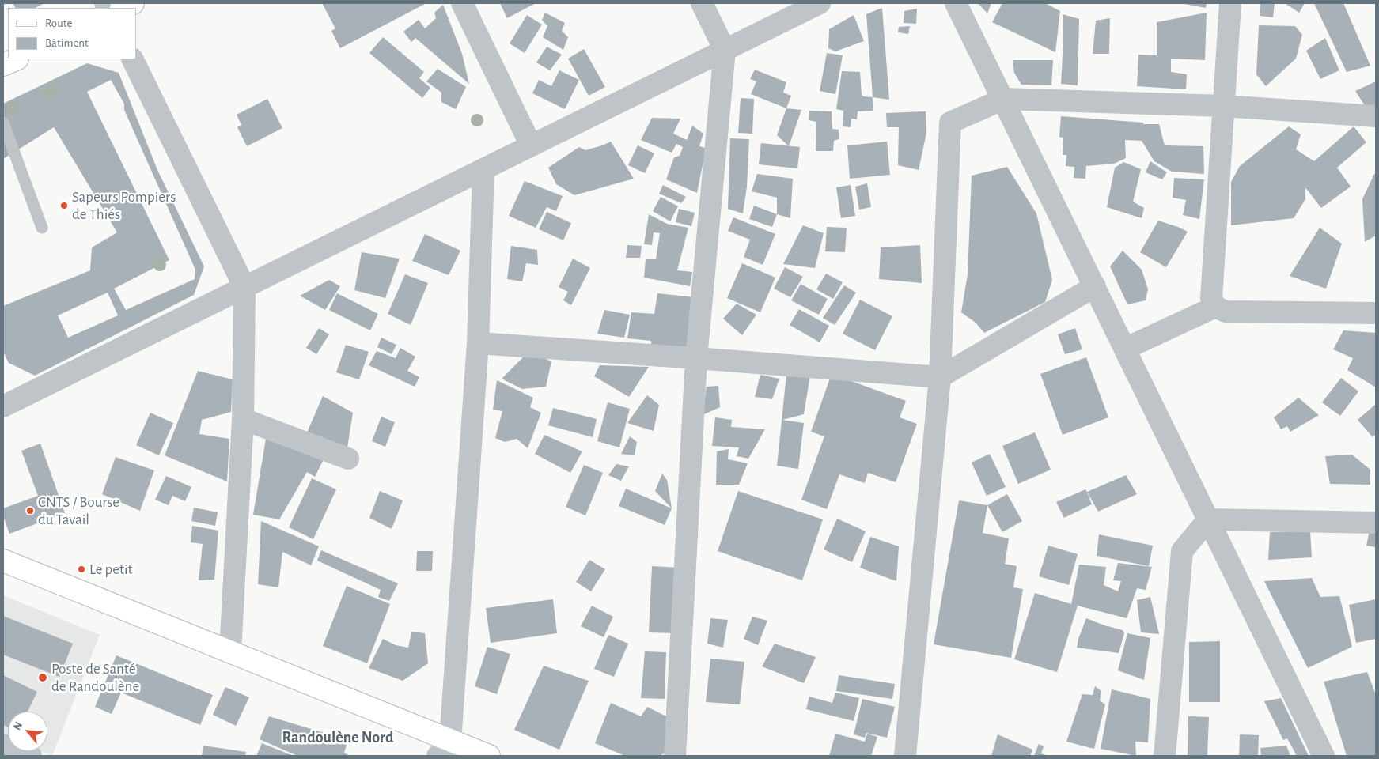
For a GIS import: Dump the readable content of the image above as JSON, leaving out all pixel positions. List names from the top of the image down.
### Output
{
  "districts": ["Randoulène Nord"],
  "places": [
    "Sapeurs Pompiers de Thiés",
    "CNTS / Bourse du Tavail",
    "Le petit",
    "Poste de Santé de Randoulène"
  ],
  "legend": ["Route", "Bâtiment"],
  "north": "top left"
}
